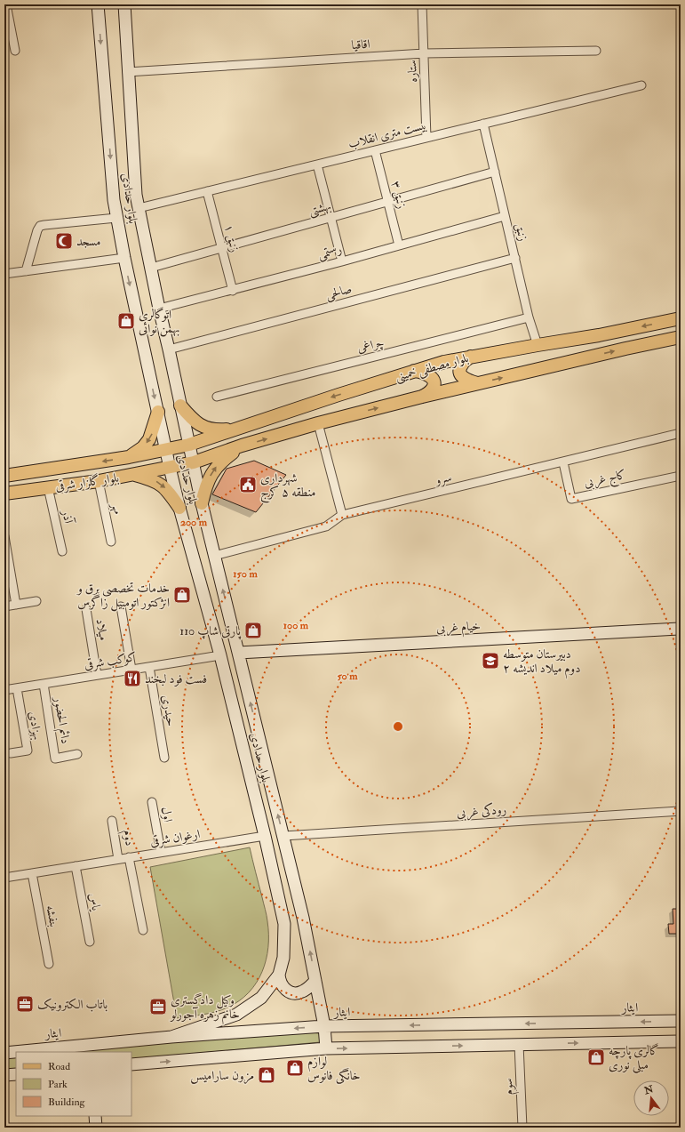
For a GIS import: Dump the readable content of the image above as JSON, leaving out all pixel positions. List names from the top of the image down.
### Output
{
  "streets": {
    "main road": [
      "بلوار حدادی",
      "بلوار مصطفی خمینی",
      "بلوار گلزار شرقی",
      "خیام غربی",
      "ایثار"
    ],
    "street": [
      "اقاقیا",
      "ستاره",
      "بیست متری انقلاب",
      "زنبق ۳",
      "بهشتی",
      "زنبق",
      "زنبق ۱",
      "رستمی",
      "صالحی",
      "چراغی",
      "سرو",
      "کاج غربی",
      "مهر",
      "آذر",
      "میلاد",
      "کوکب شرقی",
      "حیدری",
      "دائم الحضور",
      "بهزادی",
      "رودکی غربی",
      "اول",
      "دوم",
      "ارغوان شرقی",
      "یاس",
      "بنفشه",
      "سوم"
    ]
  },
  "crossings": [
    ["اقاقیا", "ستاره"],
    ["اقاقیا", "بلوار حدادی"],
    ["ستاره", "بیست متری انقلاب"],
    ["بیست متری انقلاب", "زنبق ۳"],
    ["بیست متری انقلاب", "بلوار حدادی"],
    ["بیست متری انقلاب", "زنبق"],
    ["بیست متری انقلاب", "زنبق ۱"],
    ["زنبق ۳", "بهشتی"],
    ["زنبق ۳", "رستمی"],
    ["بلوار حدادی", "بهشتی"],
    ["بلوار حدادی", "رستمی"],
    ["بلوار حدادی", "صالحی"],
    ["بلوار حدادی", "بلوار مصطفی خمینی"],
    ["بلوار حدادی", "سرو"],
    ["بلوار حدادی", "بلوار گلزار شرقی"],
    ["بلوار حدادی", "خیام غربی"],
    ["بلوار حدادی", "کوکب شرقی"],
    ["بلوار حدادی", "رودکی غربی"],
    ["بلوار حدادی", "ارغوان شرقی"],
    ["بلوار حدادی", "ایثار"],
    ["بهشتی", "زنبق"],
    ["بهشتی", "زنبق ۱"],
    ["زنبق", "رستمی"],
    ["زنبق", "صالحی"],
    ["زنبق", "چراغی"],
    ["زنبق", "بلوار مصطفی خمینی"],
    ["زنبق ۱", "رستمی"],
    ["بلوار مصطفی خمینی", "بلوار گلزار شرقی"],
    ["سرو", "کاج غربی"],
    ["بلوار گلزار شرقی", "مهر"],
    ["بلوار گلزار شرقی", "آذر"],
    ["میلاد", "کوکب شرقی"],
    ["کوکب شرقی", "حیدری"],
    ["کوکب شرقی", "دائم الحضور"],
    ["کوکب شرقی", "بهزادی"],
    ["اول", "ارغوان شرقی"],
    ["دوم", "ارغوان شرقی"],
    ["ارغوان شرقی", "یاس"],
    ["ارغوان شرقی", "بنفشه"]
  ],
  "places": {
    "mosque": ["مسجد"],
    "shop": [
      "اتوگالری بهمن نوائی",
      "خدمات تخصصی برق و انژکتور اتومبیل زاگرس",
      "پارتی شاپ 110",
      "گالری پارچه مبلی نوری",
      "لوازم خانگی فانوس",
      "مزون سارامیس"
    ],
    "public building": ["شهرداری منطقه ۵ کرج"],
    "school or university": ["دبیرستان متوسطه دوم میلاد اندیشه ۲"],
    "restaurant": ["فست فود لبخند"],
    "office": ["باتاب الکترونیک", "وکیل دادگستری خانم زهره آجورلو"]
  },
  "legend": ["Road", "Park", "Building"],
  "north": "top",
  "rings": [
    "200 m",
    "150 m",
    "100 m",
    "50 m"
  ]
}
